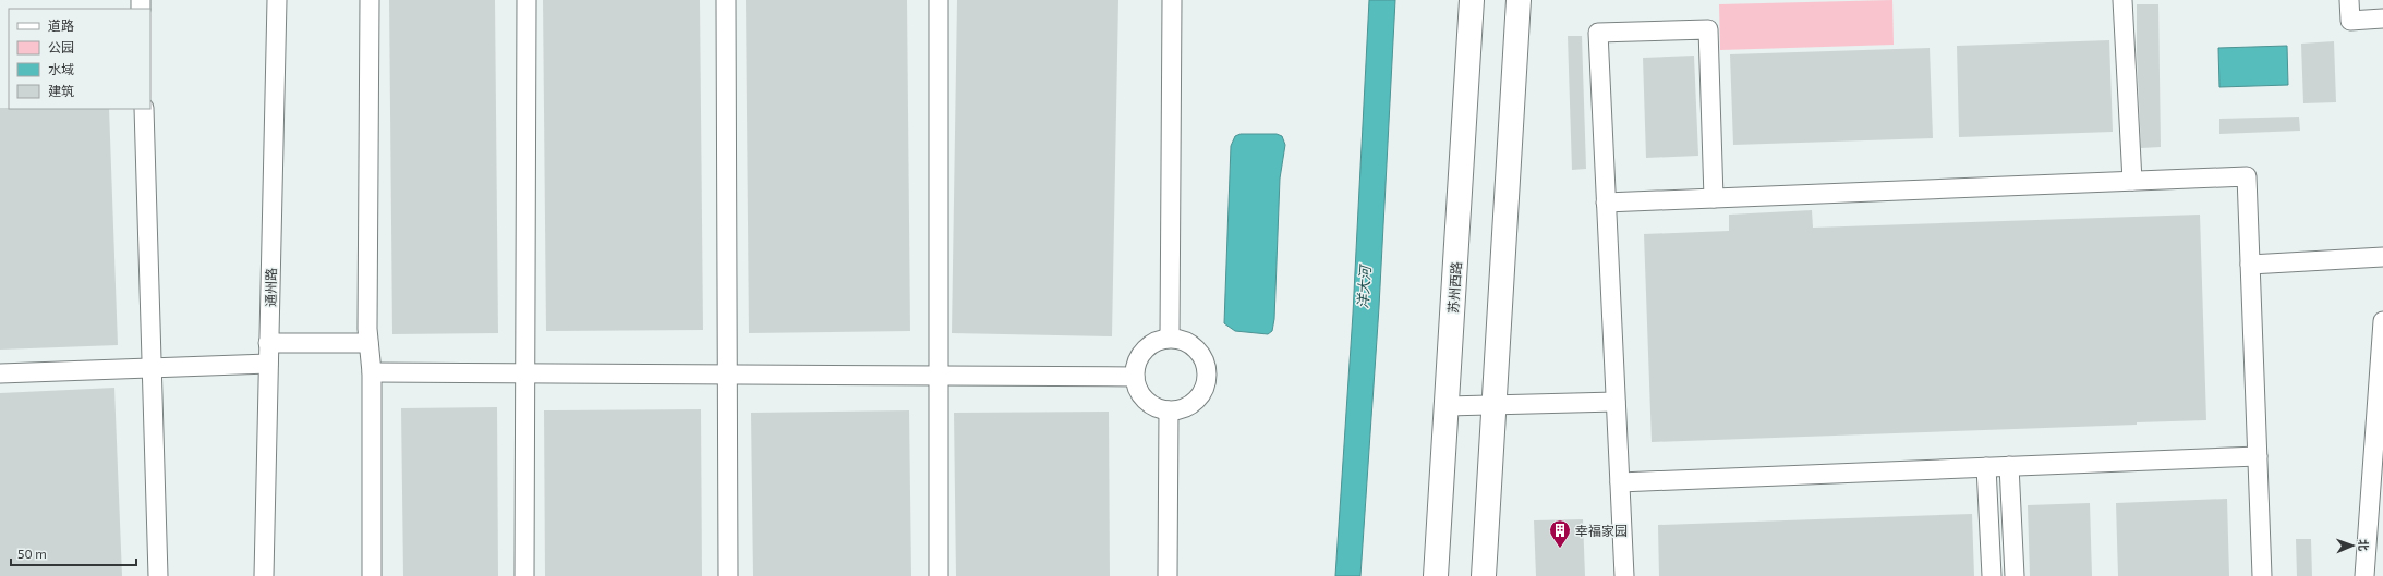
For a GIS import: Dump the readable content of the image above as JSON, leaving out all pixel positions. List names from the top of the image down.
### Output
{
  "streets": {
    "main road": ["苏州西路"],
    "street": ["通州路"]
  },
  "water": ["洋大河"],
  "places": {
    "building": ["幸福家园"]
  },
  "legend": [
    "道路",
    "公园",
    "水域",
    "建筑"
  ],
  "scale_bar": "50 m",
  "north": "right"
}
